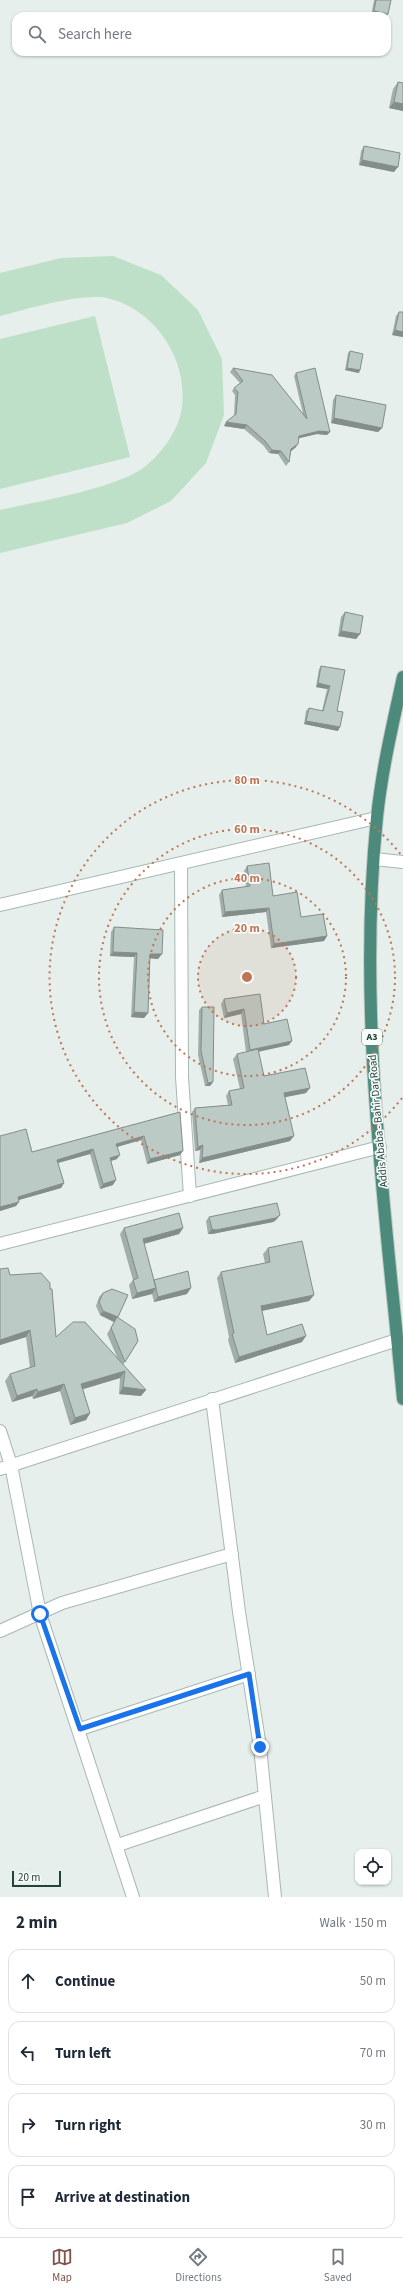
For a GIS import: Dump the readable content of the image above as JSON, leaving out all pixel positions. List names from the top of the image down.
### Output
{
  "streets": {
    "highway": ["A3", "Addis Ababa - Bahir Dar Road"]
  },
  "scale_bar": "20 m",
  "page": {
    "search": "Search here",
    "scale": "20 m",
    "heading": ["2 min", "Walk · 150 m"],
    "list": [
      ["Continue", "50 m"],
      ["Turn left", "70 m"],
      ["Turn right", "30 m"],
      "Arrive at destination"
    ],
    "nav": ["Map", "Directions", "Saved"]
  },
  "rings": [
    "80 m",
    "60 m",
    "40 m",
    "20 m"
  ]
}
